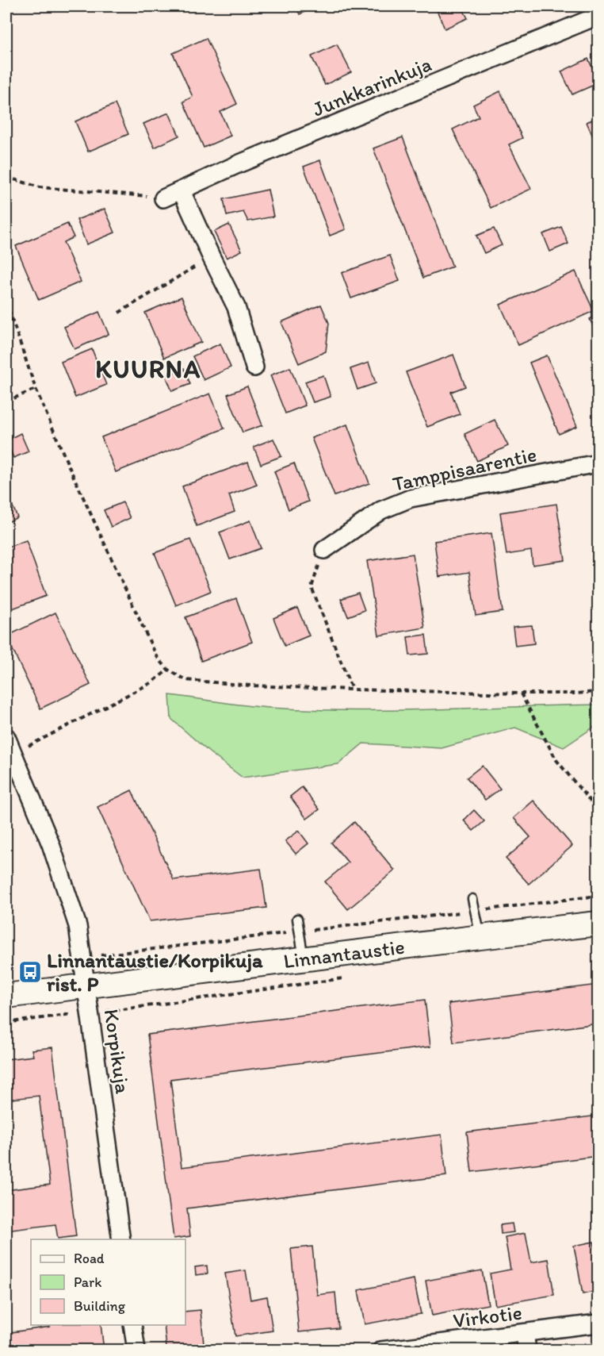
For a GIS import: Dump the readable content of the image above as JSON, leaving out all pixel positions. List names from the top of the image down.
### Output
{
  "streets": {
    "street": [
      "Junkkarinkuja",
      "Tamppisaarentie",
      "Linnantaustie",
      "Korpikuja",
      "Virkotie"
    ]
  },
  "crossings": [
    ["Linnantaustie", "Korpikuja"]
  ],
  "districts": ["KUURNA"],
  "places": {
    "bus stop": ["Linnantaustie/Korpikuja rist. P"]
  },
  "legend": ["Road", "Park", "Building"]
}
